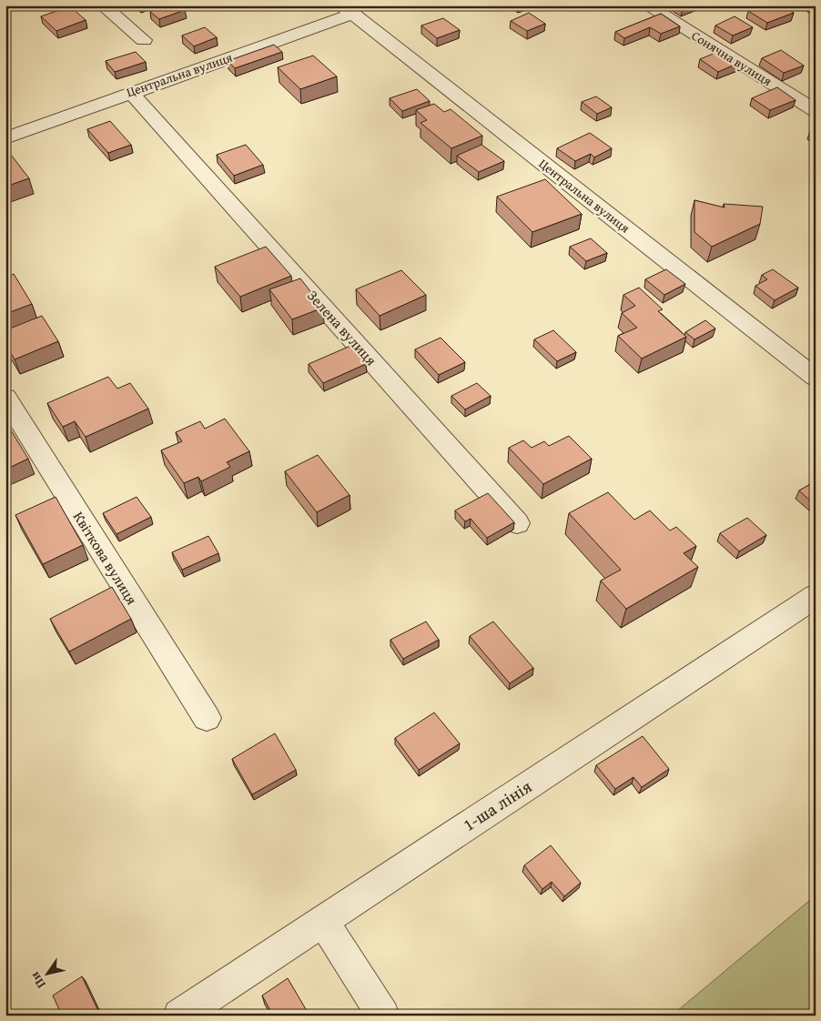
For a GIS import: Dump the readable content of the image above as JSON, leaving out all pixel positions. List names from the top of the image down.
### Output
{
  "streets": {
    "street": [
      "Сонячна вулиця",
      "Центральна вулиця",
      "Зелена вулиця",
      "Квіткова вулиця",
      "1-ша лінія"
    ]
  },
  "crossings": [
    ["Центральна вулиця", "Зелена вулиця"]
  ],
  "north": "bottom left"
}
